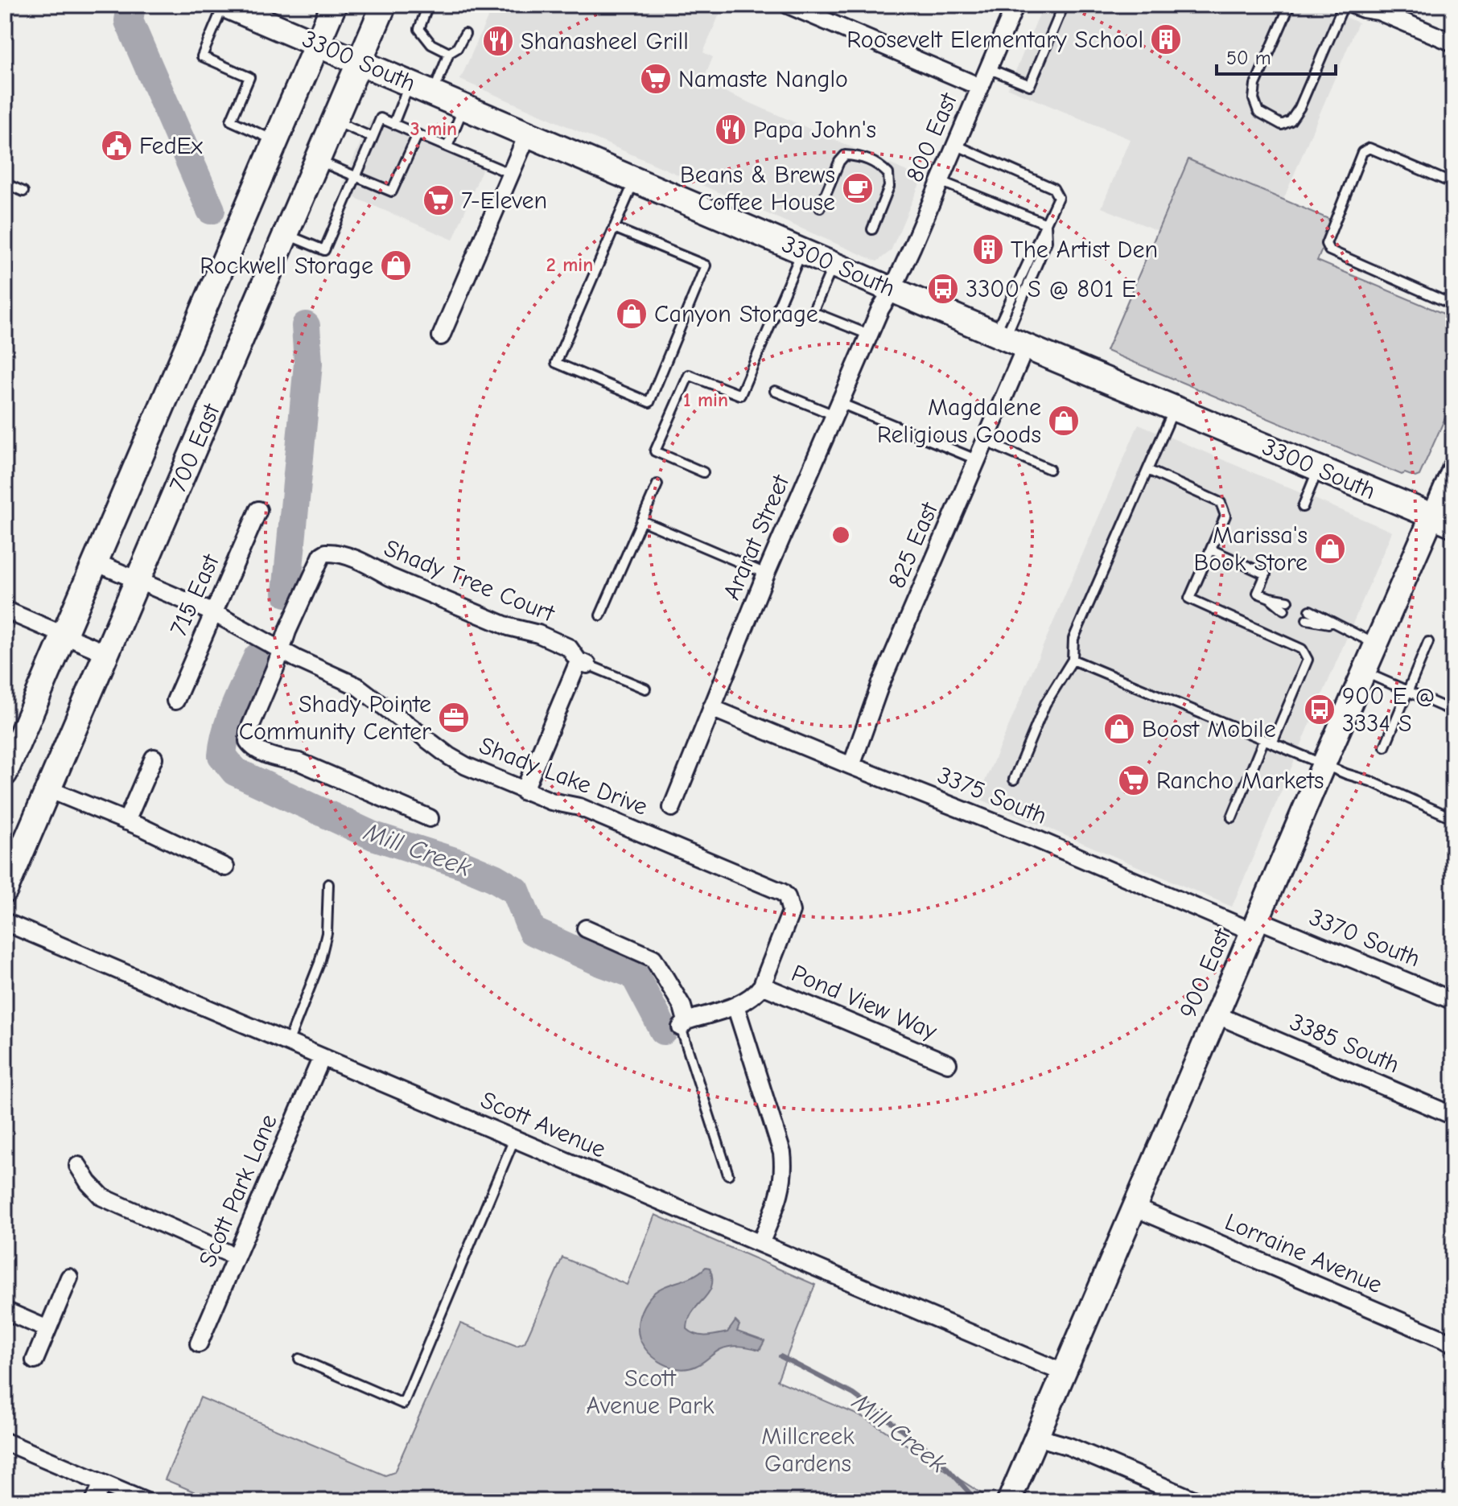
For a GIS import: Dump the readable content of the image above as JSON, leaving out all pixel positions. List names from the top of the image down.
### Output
{
  "streets": {
    "main road": ["3300 South", "700 East", "900 East"],
    "street": [
      "800 East",
      "Ararat Street",
      "825 East",
      "Shady Tree Court",
      "715 East",
      "Shady Lake Drive",
      "3375 South",
      "3370 South",
      "Pond View Way",
      "3385 South",
      "Scott Avenue",
      "Scott Park Lane",
      "Lorraine Avenue"
    ]
  },
  "crossings": [
    ["3300 South", "800 East"],
    ["3300 South", "700 East"],
    ["3300 South", "Ararat Street"],
    ["3300 South", "825 East"],
    ["3300 South", "900 East"],
    ["800 East", "Ararat Street"],
    ["700 East", "Shady Lake Drive"],
    ["Ararat Street", "3375 South"],
    ["825 East", "3375 South"],
    ["Shady Tree Court", "Shady Lake Drive"],
    ["715 East", "Shady Lake Drive"],
    ["Shady Lake Drive", "Pond View Way"],
    ["3375 South", "3370 South"],
    ["3375 South", "900 East"],
    ["3370 South", "900 East"],
    ["900 East", "3385 South"],
    ["900 East", "Scott Avenue"],
    ["900 East", "Lorraine Avenue"],
    ["Scott Avenue", "Scott Park Lane"]
  ],
  "water": ["Mill Creek"],
  "parks": ["Scott Avenue Park", "Millcreek Gardens"],
  "places": {
    "building": ["Roosevelt Elementary School", "The Artist Den"],
    "restaurant": ["Shanasheel Grill", "Papa John's"],
    "supermarket": ["Namaste Nanglo", "7-Eleven", "Rancho Markets"],
    "public building": ["FedEx"],
    "cafe": ["Beans & Brews Coffee House"],
    "shop": [
      "Rockwell Storage",
      "Canyon Storage",
      "Magdalene Religious Goods",
      "Marissa's Book Store",
      "Boost Mobile"
    ],
    "bus stop": ["3300 S @ 801 E", "900 E @ 3334 S"],
    "office": ["Shady Pointe Community Center"]
  },
  "scale_bar": "50 m",
  "rings": ["3 min", "2 min", "1 min"]
}
